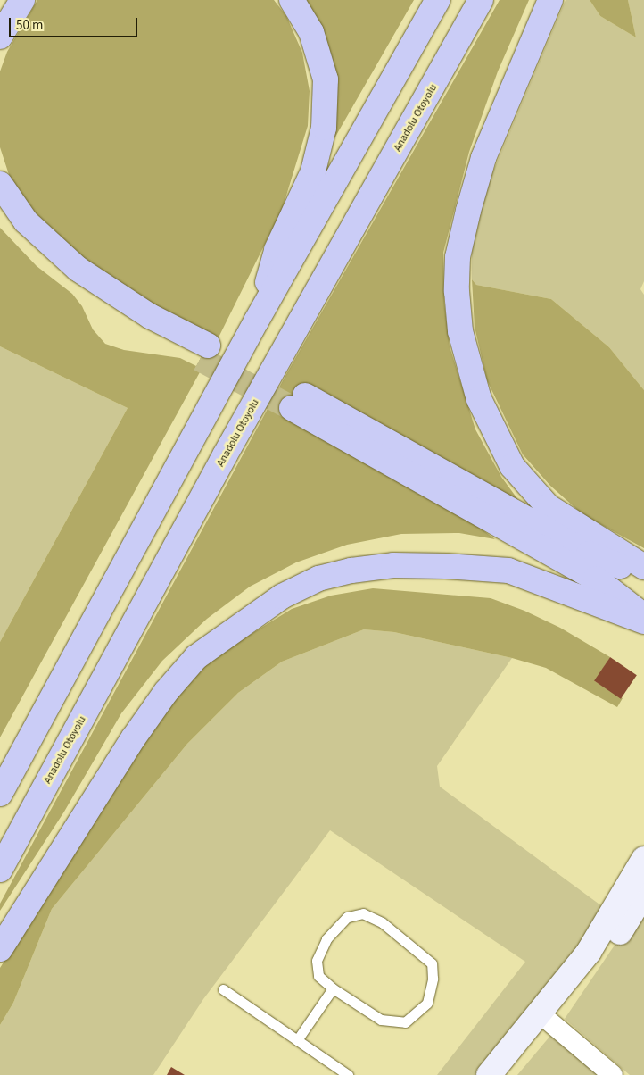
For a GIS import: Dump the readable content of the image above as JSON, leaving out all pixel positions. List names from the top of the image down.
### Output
{
  "streets": {
    "highway": ["Anadolu Otoyolu"]
  },
  "scale_bar": "50 m"
}
